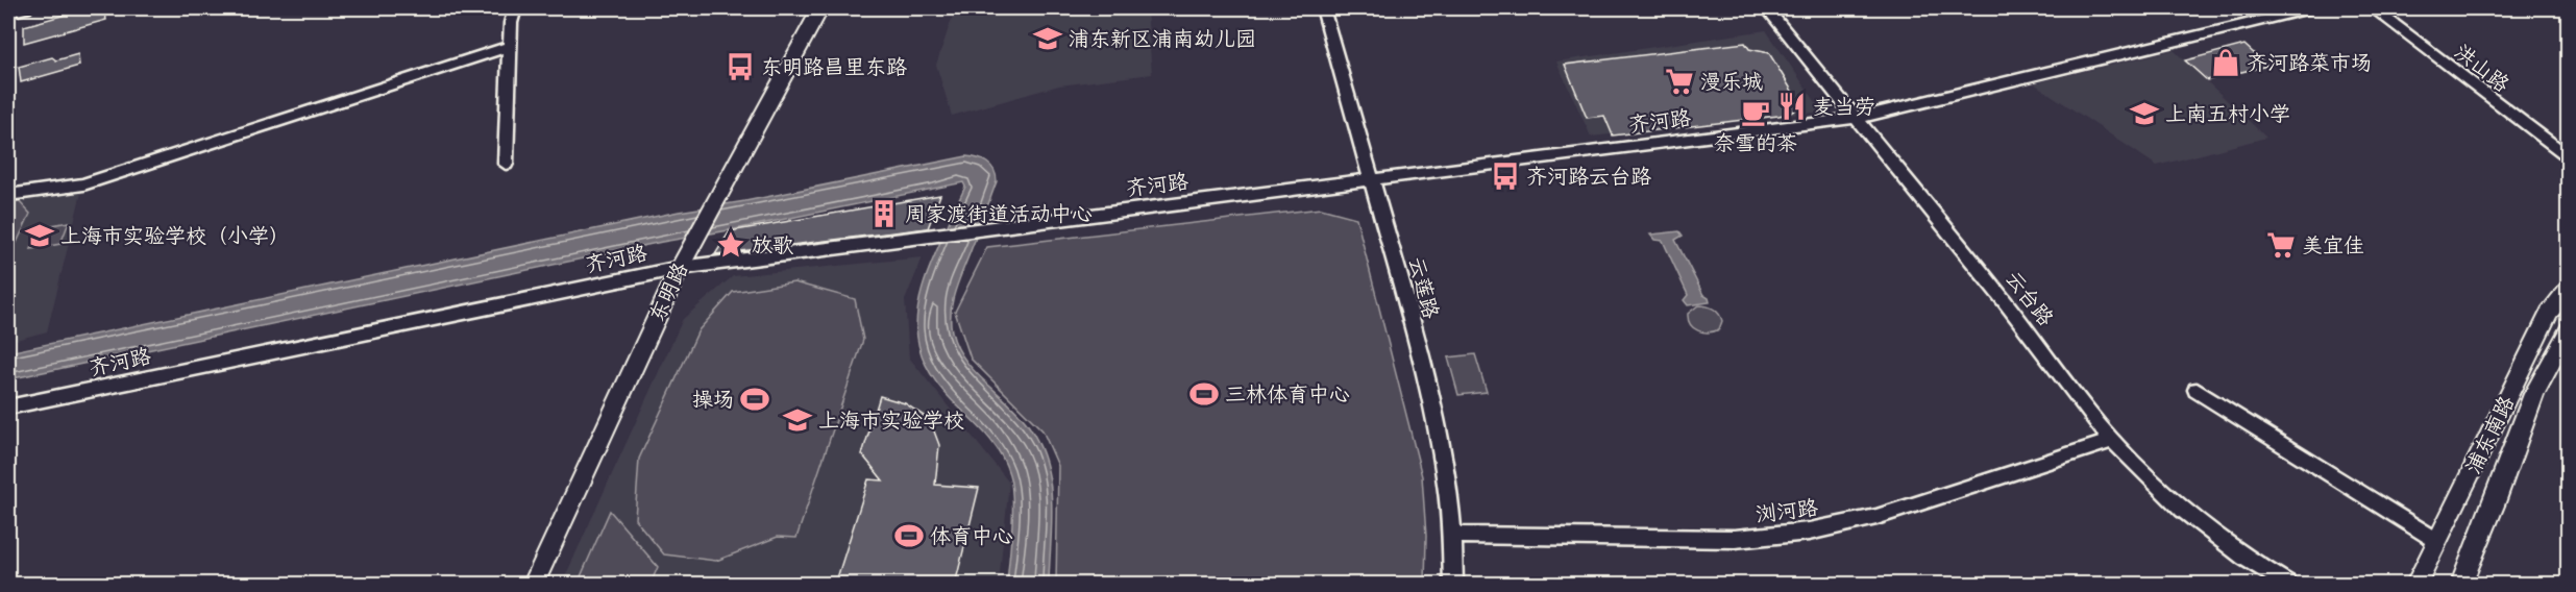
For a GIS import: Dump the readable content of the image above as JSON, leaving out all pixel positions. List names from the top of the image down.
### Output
{
  "streets": {
    "main road": ["东明路", "浦东南路"],
    "street": [
      "洪山路",
      "齐河路",
      "云莲路",
      "云台路",
      "浏河路"
    ]
  },
  "crossings": [
    ["齐河路", "云莲路"],
    ["齐河路", "东明路"],
    ["齐河路", "云台路"],
    ["云莲路", "浏河路"],
    ["云台路", "浏河路"]
  ],
  "places": {
    "school or university": [
      "浦东新区浦南幼儿园",
      "上南五村小学",
      "上海市实验学校（小学）",
      "上海市实验学校"
    ],
    "shop": ["齐河路菜市场"],
    "bus stop": ["东明路昌里东路", "齐河路云台路"],
    "supermarket": ["漫乐城", "美宜佳"],
    "restaurant": ["麦当劳"],
    "cafe": ["奈雪的茶"],
    "building": ["周家渡街道活动中心"],
    "place": ["放歌"],
    "sports": ["三林体育中心", "操场", "体育中心"]
  }
}
